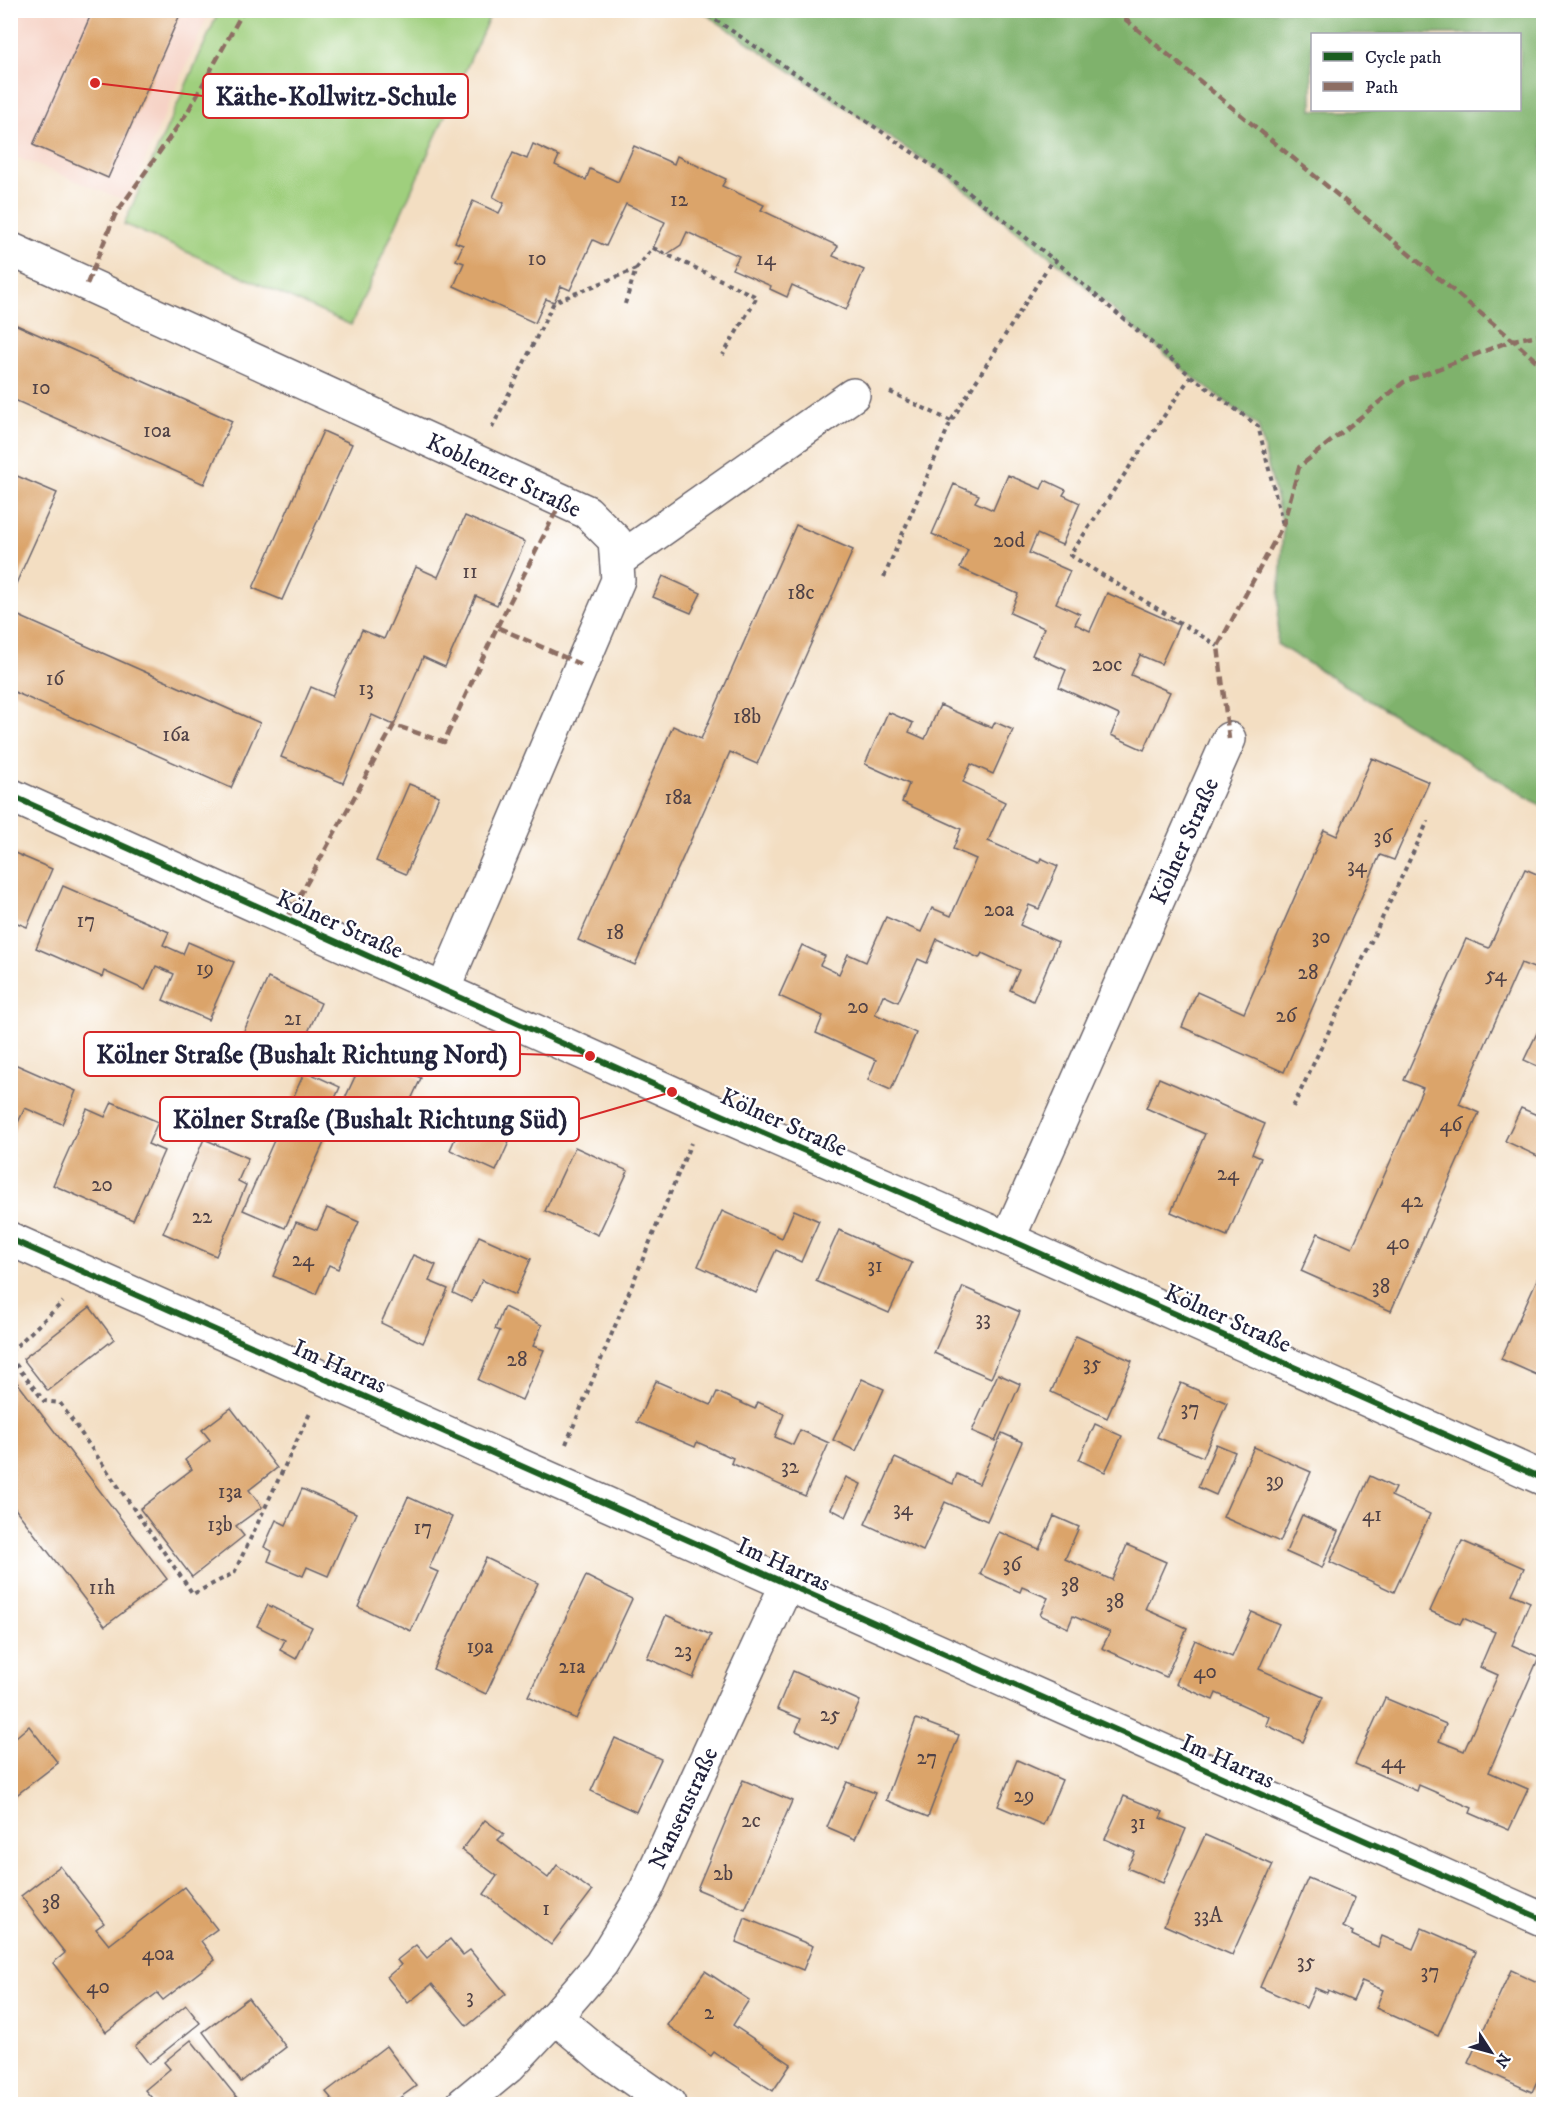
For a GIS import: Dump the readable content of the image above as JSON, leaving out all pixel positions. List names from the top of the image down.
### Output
{
  "streets": {
    "street": [
      "Koblenzer Straße",
      "Kölner Straße",
      "Im Harras",
      "Nansenstraße"
    ]
  },
  "crossings": [
    ["Koblenzer Straße", "Kölner Straße"],
    ["Im Harras", "Nansenstraße"]
  ],
  "places": ["Käthe-Kollwitz-Schule", "Kölner Straße (Bushalt Richtung Nord)", "Kölner Straße (Bushalt Richtung Süd)"],
  "house_numbers": [
    "12",
    "10",
    "14",
    "10",
    "10a",
    "20d",
    "11",
    "18c",
    "20c",
    "16",
    "13",
    "18b",
    "16a",
    "18a",
    "36",
    "34",
    "20a",
    "17",
    "18",
    "30",
    "19",
    "28",
    "54",
    "20",
    "26",
    "21",
    "46",
    "24",
    "20",
    "42",
    "22",
    "40",
    "24",
    "31",
    "38",
    "33",
    "28",
    "35",
    "37",
    "32",
    "39",
    "13a",
    "34",
    "41",
    "13b",
    "17",
    "36",
    "38",
    "11h",
    "38",
    "19a",
    "23",
    "21a",
    "40",
    "25",
    "27",
    "44",
    "29",
    "2c",
    "31",
    "2b",
    "38",
    "1",
    "33A",
    "40a",
    "35",
    "37",
    "40",
    "3",
    "2"
  ],
  "legend": ["Cycle path", "Path"],
  "north": "bottom right"
}
